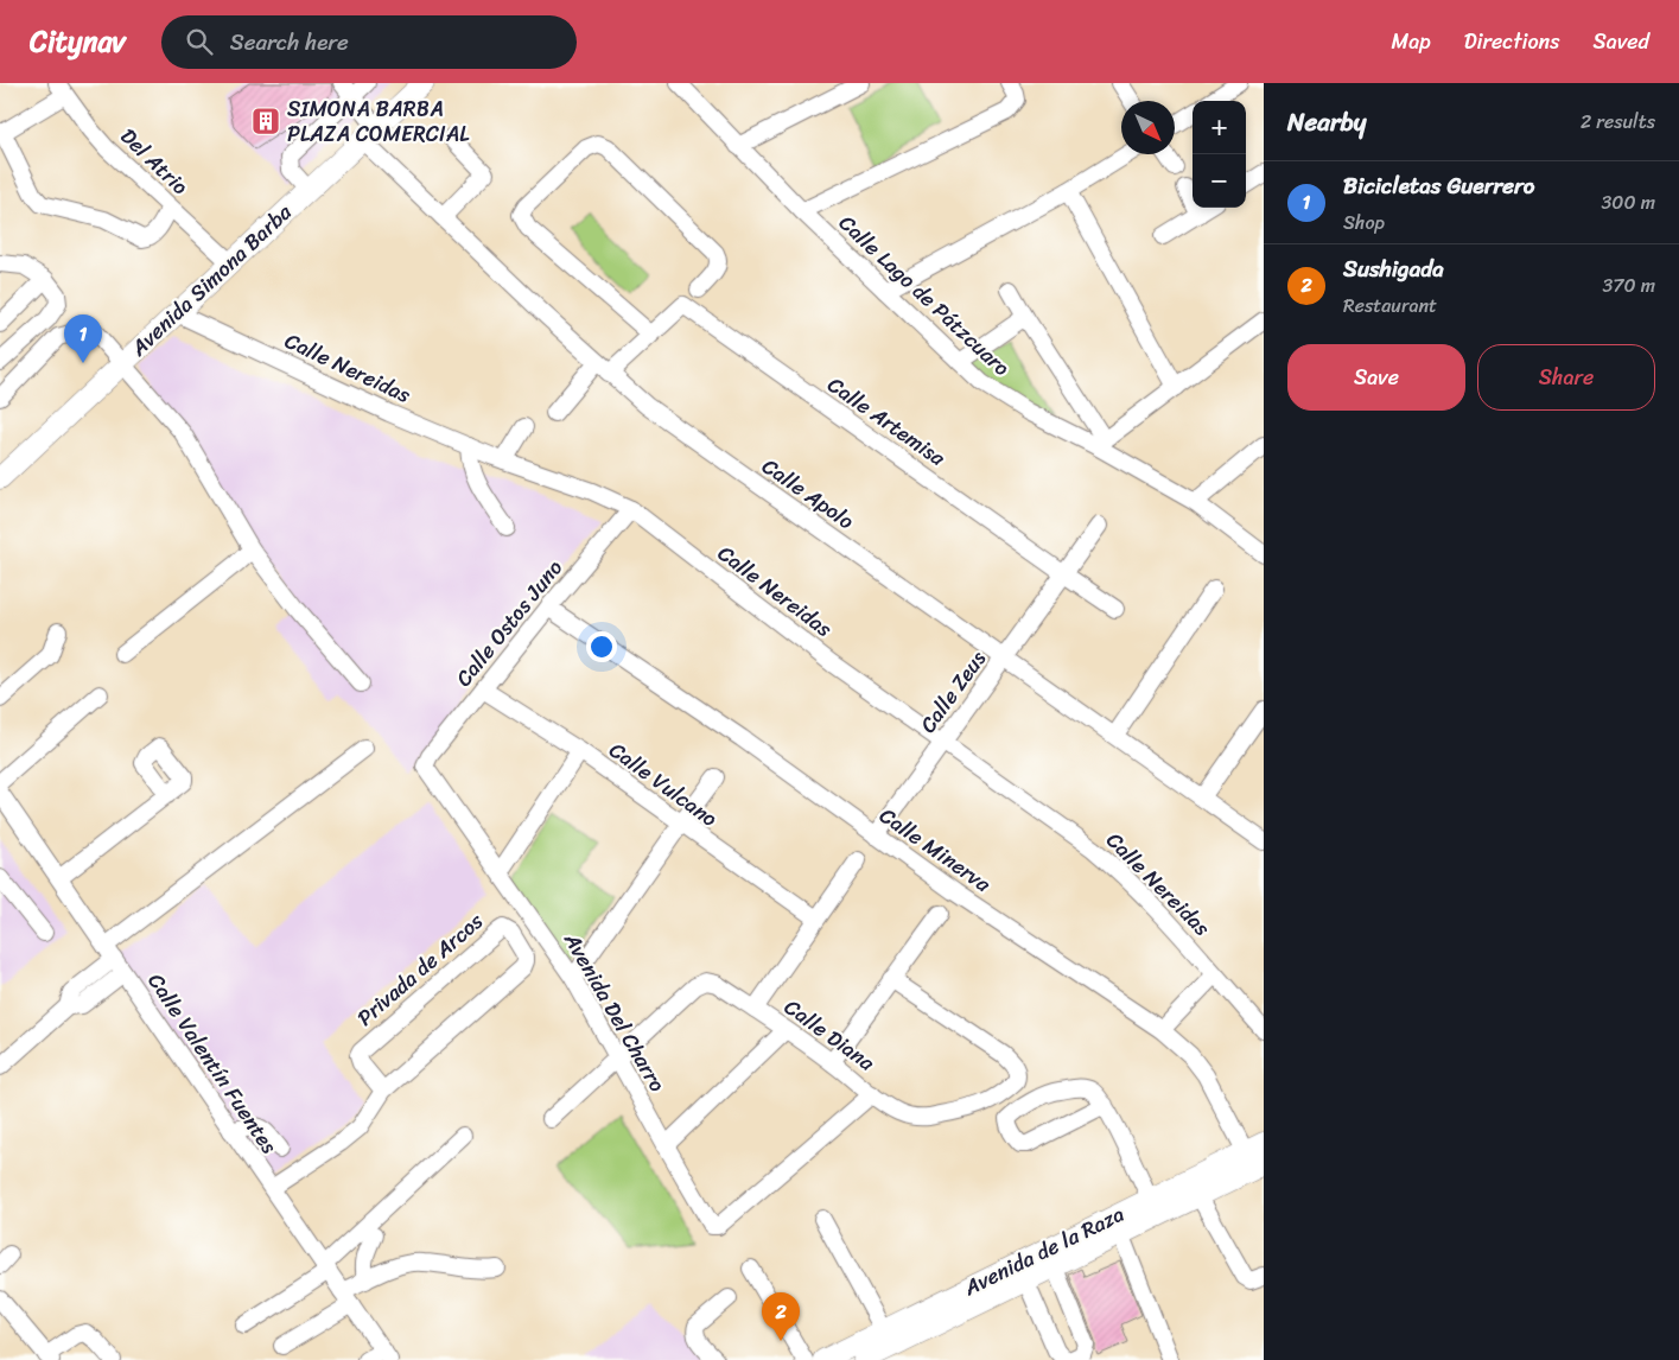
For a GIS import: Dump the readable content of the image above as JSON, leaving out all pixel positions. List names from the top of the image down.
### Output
{
  "streets": {
    "main road": ["Avenida Simona Barba", "Avenida de la Raza"],
    "street": [
      "Del Atrio",
      "Calle Lago de Pátzcuaro",
      "Calle Nereidas",
      "Calle Artemisa",
      "Calle Apolo",
      "Calle Ostos Juno",
      "Calle Zeus",
      "Calle Vulcano",
      "Calle Minerva",
      "Privada de Arcos",
      "Avenida Del Charro",
      "Calle Diana",
      "Calle Valentín Fuentes"
    ]
  },
  "crossings": [
    ["Del Atrio", "Avenida Simona Barba"],
    ["Avenida Simona Barba", "Calle Nereidas"],
    ["Avenida Simona Barba", "Calle Apolo"],
    ["Calle Nereidas", "Calle Ostos Juno"],
    ["Calle Nereidas", "Calle Zeus"],
    ["Calle Artemisa", "Calle Zeus"],
    ["Calle Apolo", "Calle Zeus"],
    ["Calle Ostos Juno", "Calle Vulcano"],
    ["Calle Ostos Juno", "Calle Minerva"],
    ["Calle Ostos Juno", "Avenida Del Charro"],
    ["Calle Zeus", "Calle Minerva"],
    ["Calle Minerva", "Avenida de la Raza"],
    ["Privada de Arcos", "Calle Valentín Fuentes"],
    ["Avenida Del Charro", "Calle Diana"]
  ],
  "places": {
    "building": ["SIMONA BARBA PLAZA COMERCIAL"]
  },
  "north": "bottom right",
  "page": {
    "header": "Citynav",
    "search": "Search here",
    "nav": ["Map", "Directions", "Saved"],
    "heading": ["Nearby", "2 results"],
    "map_buttons": ["+", "−"],
    "list": [
      {
        "mark": "1",
        "name": "Bicicletas Guerrero",
        "note": "Shop",
        "value": "300 m"
      },
      {
        "mark": "2",
        "name": "Sushigada",
        "note": "Restaurant",
        "value": "370 m"
      }
    ],
    "pins": ["1", "2"],
    "buttons": ["Save", "Share"]
  }
}
